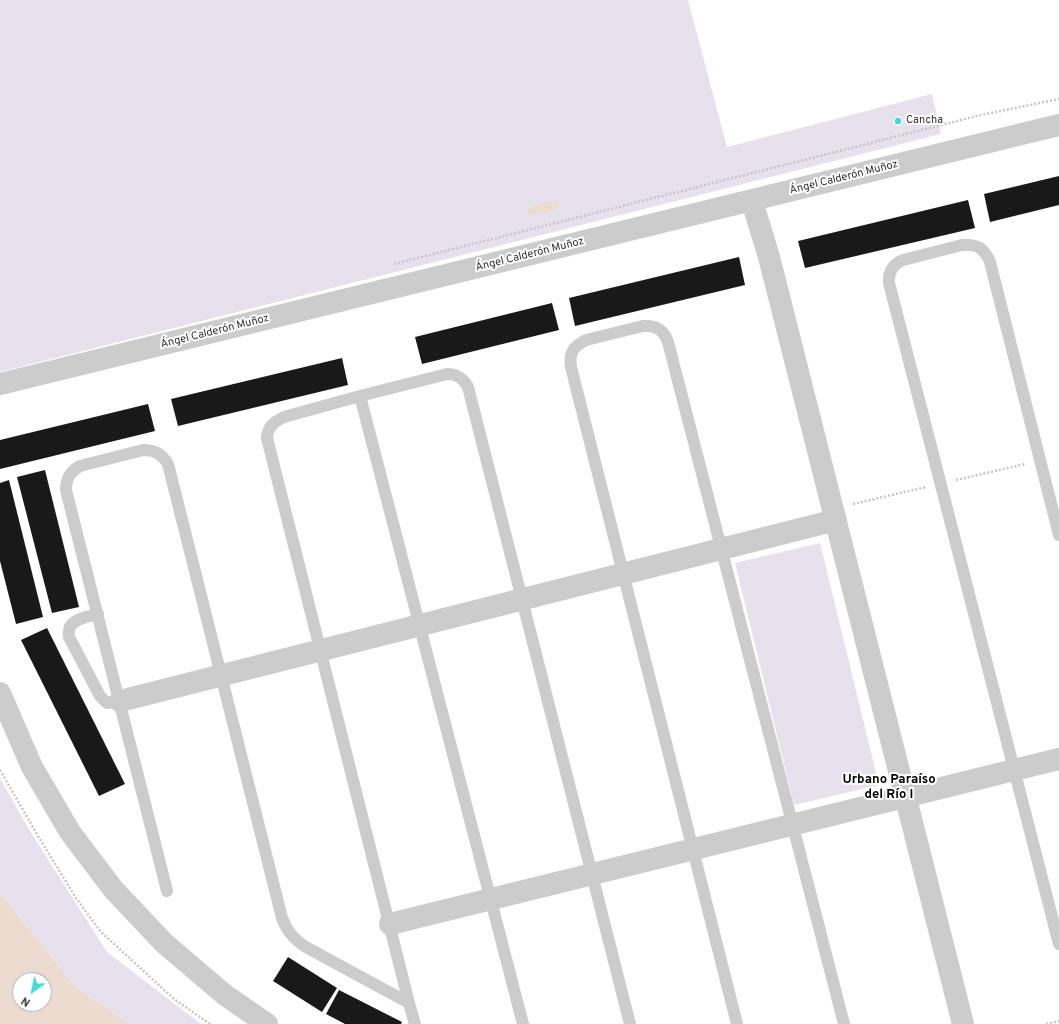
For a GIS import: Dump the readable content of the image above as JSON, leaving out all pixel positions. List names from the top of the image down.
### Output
{
  "streets": {
    "street": ["Ángel Calderón Muñoz"]
  },
  "districts": ["Urbano Paraíso del Río I"],
  "places": ["Cancha"],
  "north": "bottom left"
}
